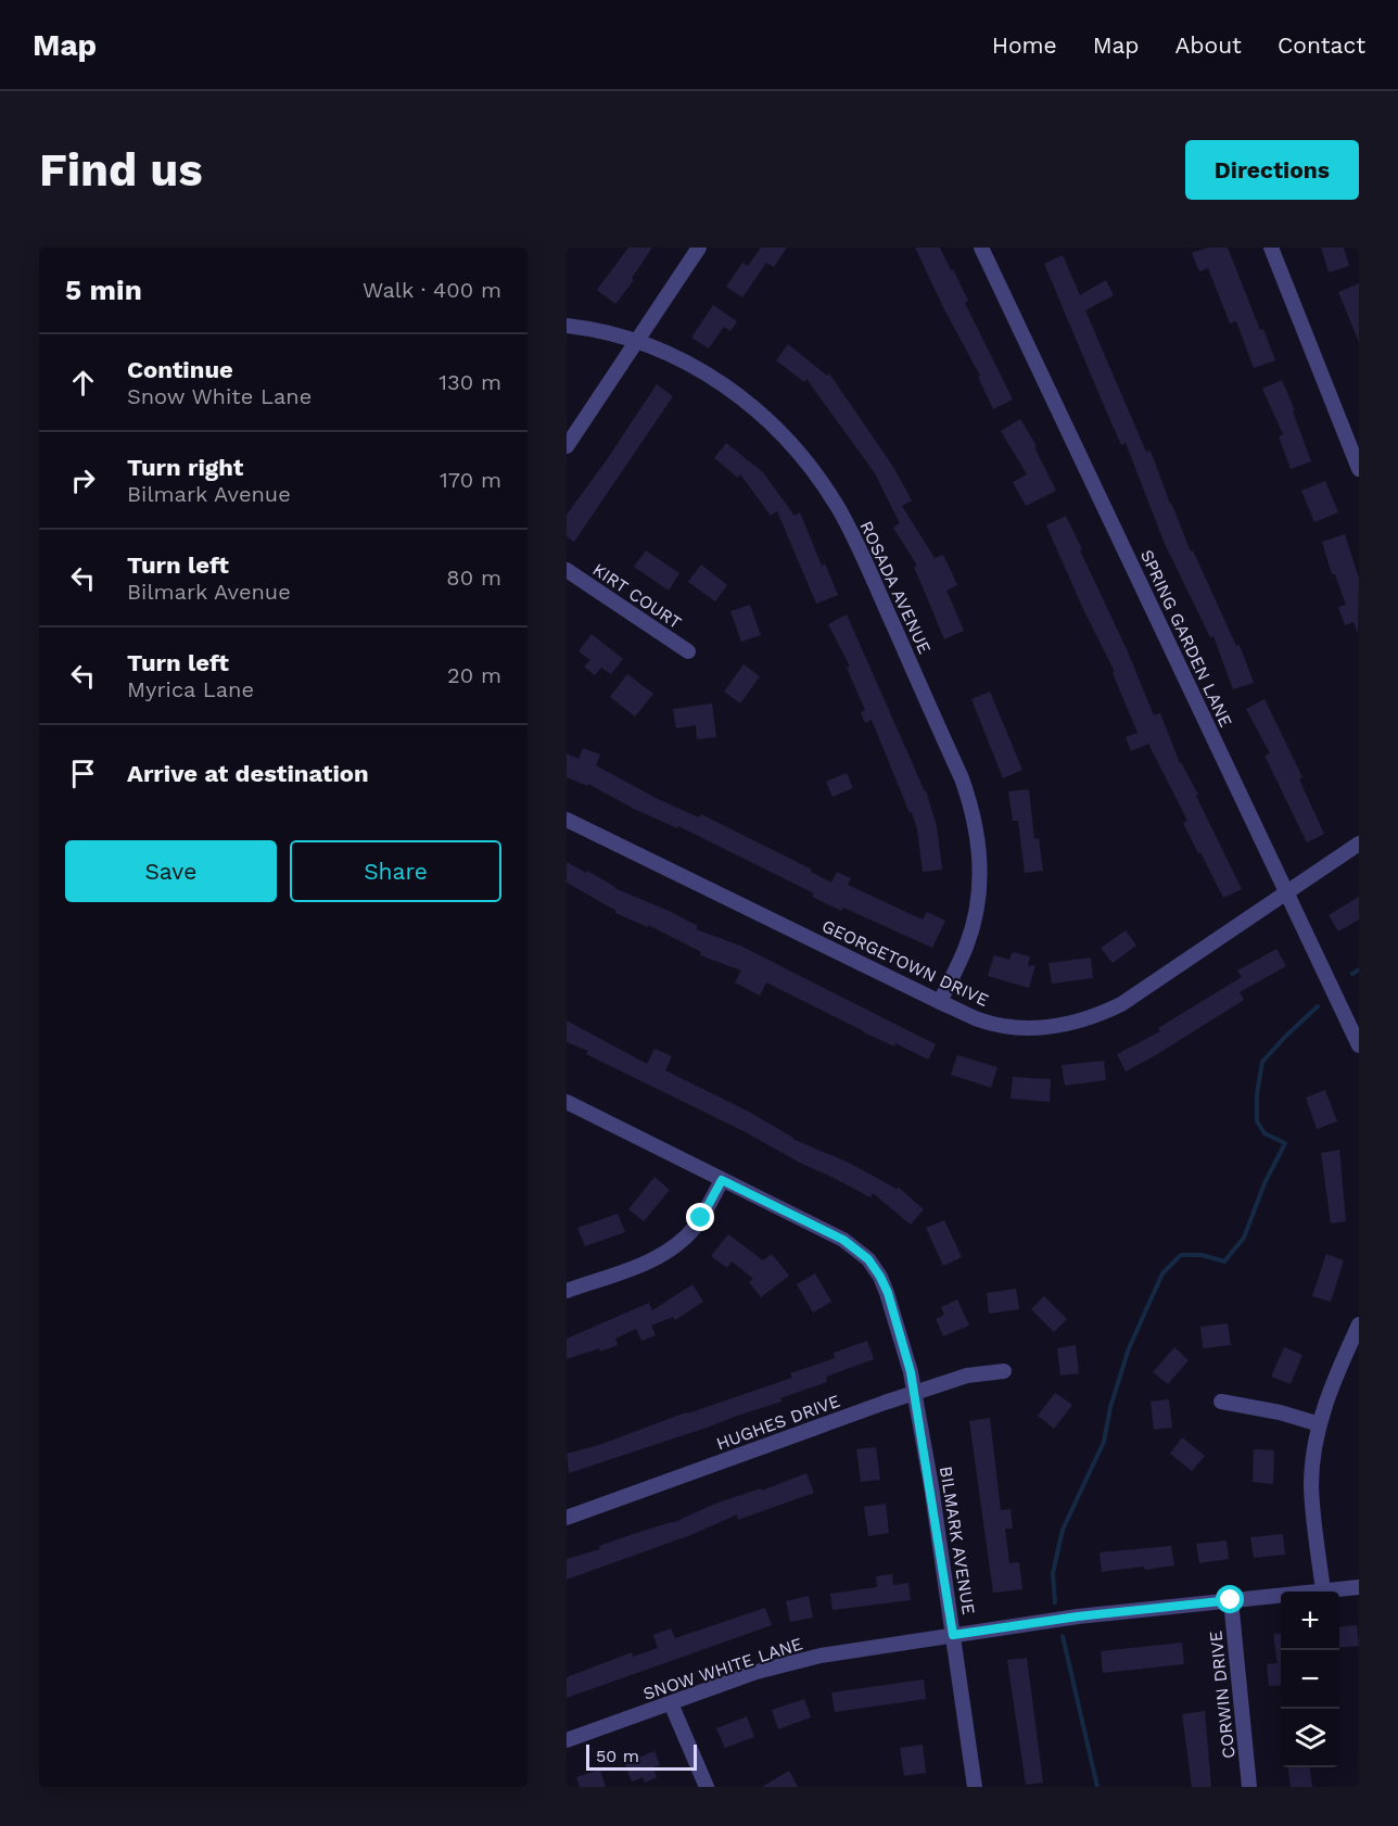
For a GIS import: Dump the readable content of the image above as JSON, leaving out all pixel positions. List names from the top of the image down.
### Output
{
  "streets": {
    "street": [
      "ROSADA AVENUE",
      "KIRT COURT",
      "SPRING GARDEN LANE",
      "GEORGETOWN DRIVE",
      "HUGHES DRIVE",
      "BILMARK AVENUE",
      "SNOW WHITE LANE",
      "CORWIN DRIVE"
    ]
  },
  "crossings": [
    ["ROSADA AVENUE", "GEORGETOWN DRIVE"],
    ["SPRING GARDEN LANE", "GEORGETOWN DRIVE"],
    ["HUGHES DRIVE", "BILMARK AVENUE"],
    ["BILMARK AVENUE", "SNOW WHITE LANE"],
    ["SNOW WHITE LANE", "CORWIN DRIVE"]
  ],
  "scale_bar": "50 m",
  "page": {
    "header": "Map",
    "nav": [
      "Home",
      "Map",
      "About",
      "Contact"
    ],
    "buttons": [
      "Directions",
      ["Save", "Share"]
    ],
    "title": "Find us",
    "heading": ["5 min", "Walk · 400 m"],
    "list": [
      ["Continue", "Snow White Lane", "130 m"],
      ["Turn right", "Bilmark Avenue", "170 m"],
      ["Turn left", "Bilmark Avenue", "80 m"],
      ["Turn left", "Myrica Lane", "20 m"],
      "Arrive at destination"
    ],
    "map_buttons": ["+", "−"],
    "scale": "50 m"
  }
}
